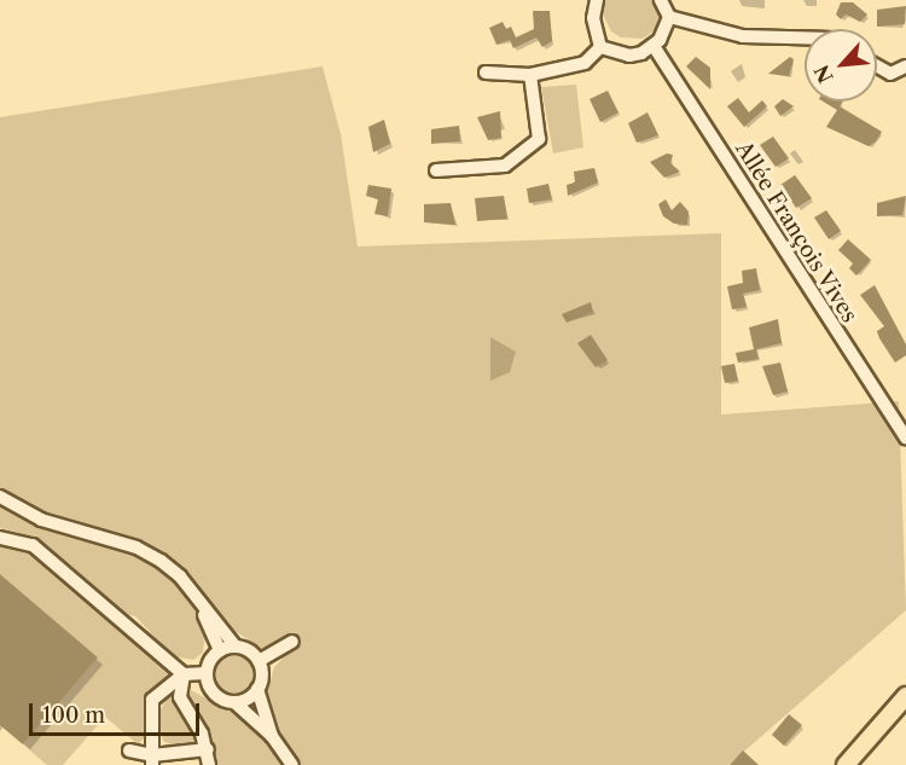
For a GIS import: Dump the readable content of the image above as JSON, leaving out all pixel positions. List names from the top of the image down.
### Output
{
  "streets": {
    "street": ["Allée François Vives"]
  },
  "scale_bar": "100 m",
  "north": "bottom left"
}
